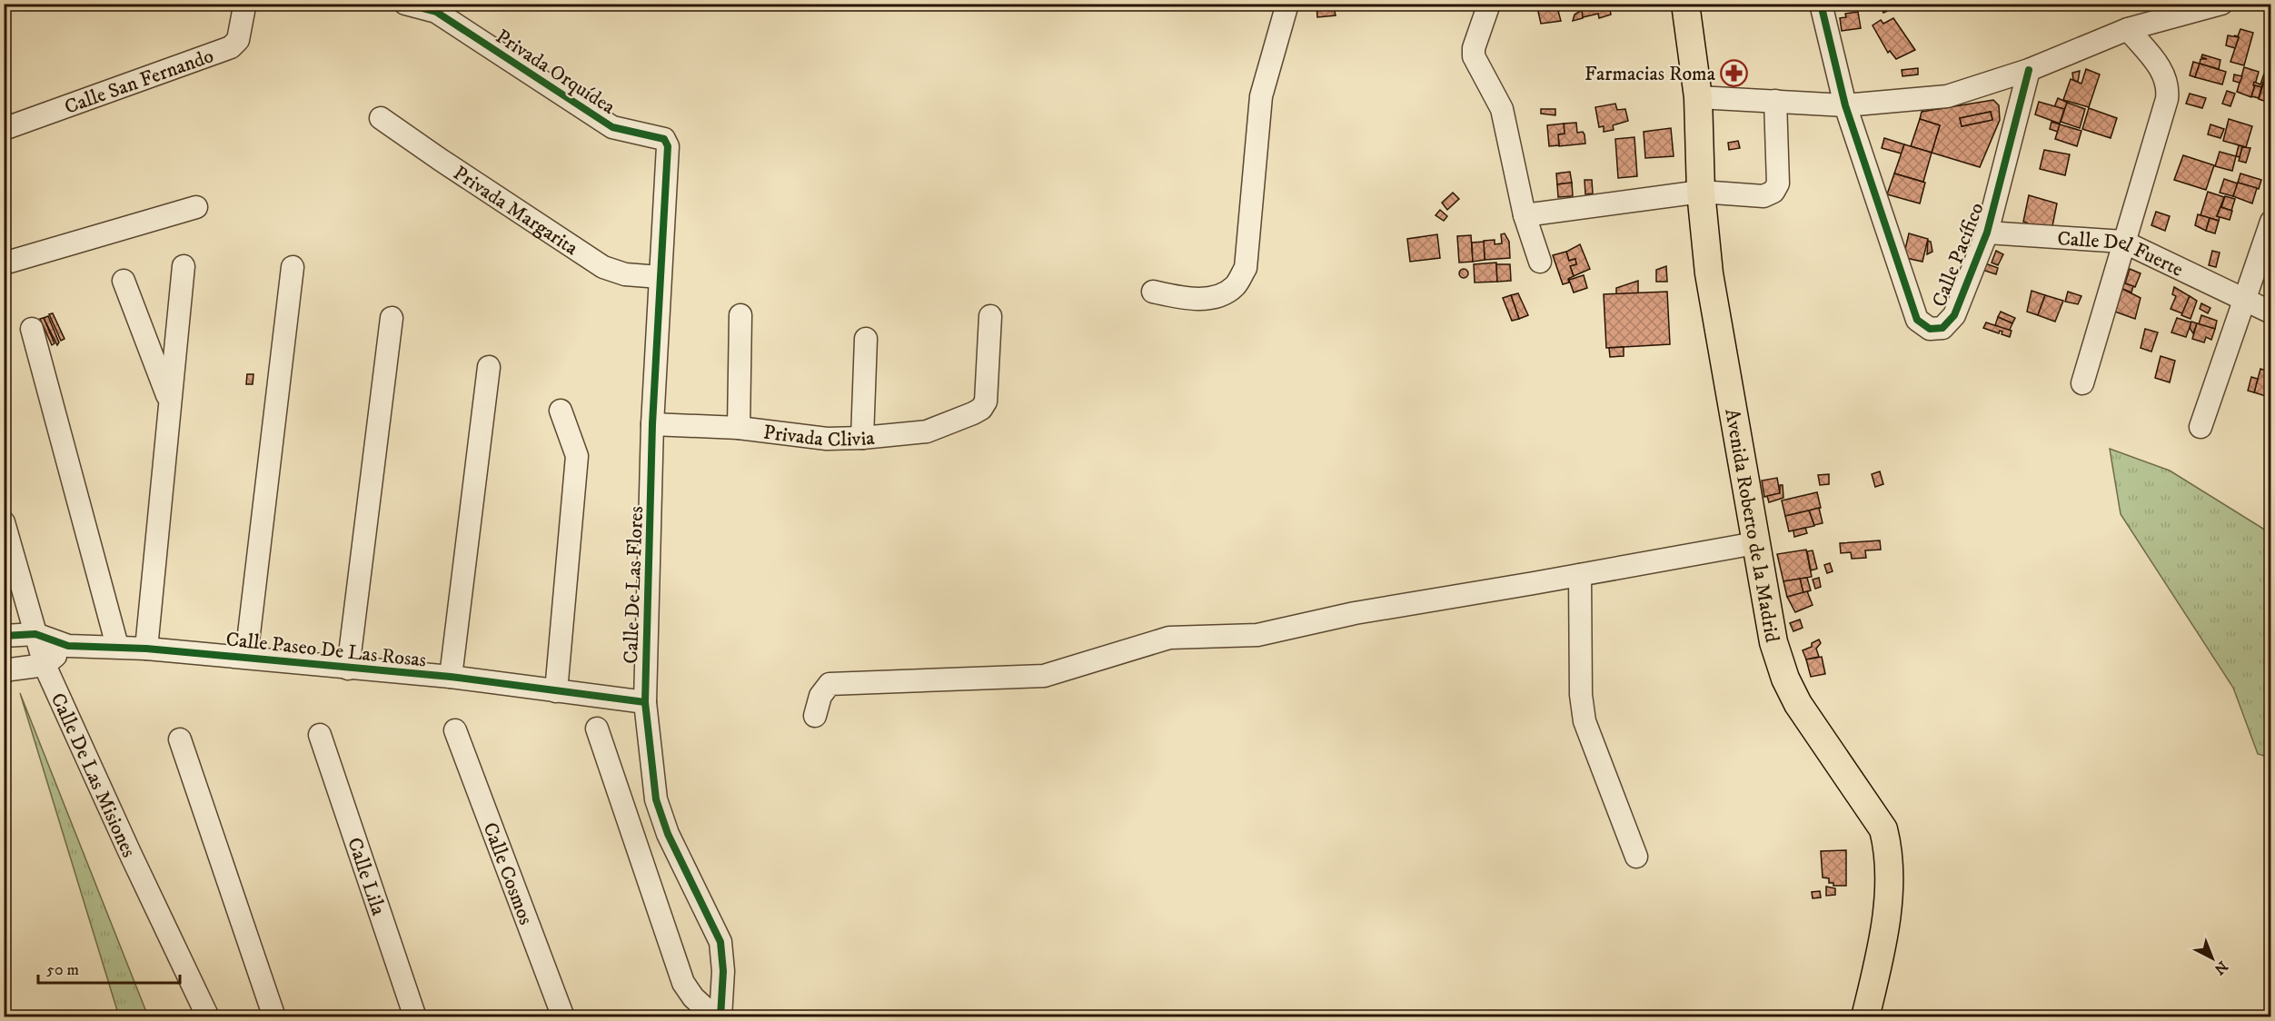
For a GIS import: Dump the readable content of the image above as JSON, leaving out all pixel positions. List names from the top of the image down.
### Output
{
  "streets": {
    "main road": ["Avenida Roberto de la Madrid"],
    "street": [
      "Privada Orquídea",
      "Calle San Fernando",
      "Privada Margarita",
      "Calle Pacífico",
      "Calle Del Fuerte",
      "Privada Clivia",
      "Calle De Las Flores",
      "Calle Paseo De Las Rosas",
      "Calle De Las Misiones",
      "Calle Cosmos",
      "Calle Lila"
    ]
  },
  "crossings": [
    ["Privada Orquídea", "Calle De Las Flores"],
    ["Privada Margarita", "Calle De Las Flores"],
    ["Calle Pacífico", "Calle Del Fuerte"],
    ["Privada Clivia", "Calle De Las Flores"],
    ["Calle De Las Flores", "Calle Paseo De Las Rosas"],
    ["Calle Paseo De Las Rosas", "Calle De Las Misiones"]
  ],
  "places": {
    "pharmacy": ["Farmacias Roma"]
  },
  "scale_bar": "50 m",
  "north": "bottom right"
}
